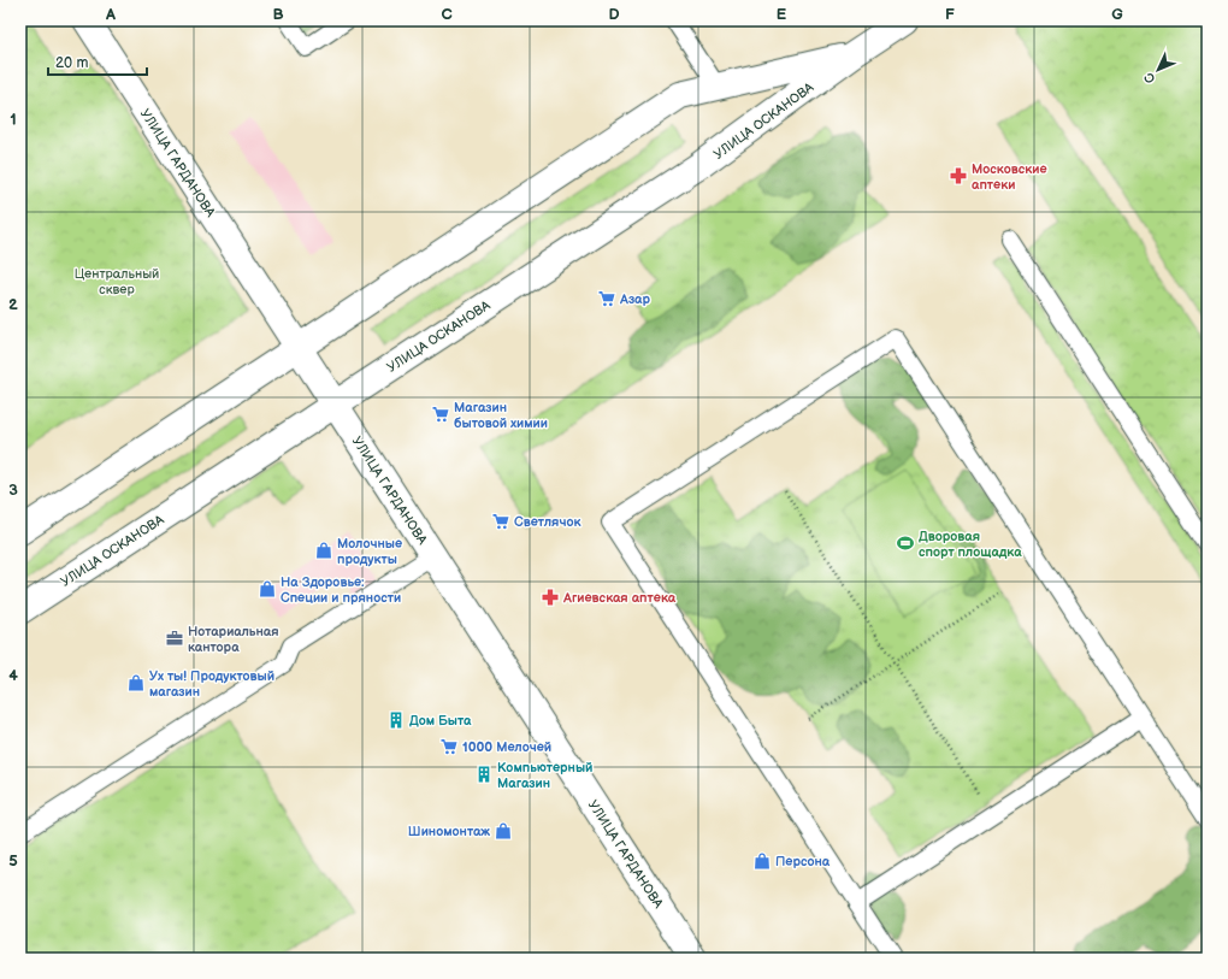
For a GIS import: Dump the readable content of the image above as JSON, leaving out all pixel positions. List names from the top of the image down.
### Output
{
  "streets": {
    "street": ["УЛИЦА ОСКАНОВА", "УЛИЦА ГАРДАНОВА"]
  },
  "crossings": [
    ["УЛИЦА ОСКАНОВА", "УЛИЦА ГАРДАНОВА"]
  ],
  "parks": ["Центральный сквер"],
  "places": {
    "pharmacy": ["Московские аптеки", "Агиевская аптека"],
    "supermarket": [
      "Азар",
      "Магазин бытовой химии",
      "Светлячок",
      "1000 Мелочей"
    ],
    "sports": ["Дворовая спорт площадка"],
    "shop": [
      "Молочные продукты",
      "На Здоровье: Специи и пряности",
      "Ух ты! Продуктовый магазин",
      "Шиномонтаж",
      "Персона"
    ],
    "office": ["Нотариальная кантора"],
    "building": ["Дом Быта", "Компьютерный Магазин"]
  },
  "scale_bar": "20 m",
  "north": "bottom left",
  "grid": {
    "columns": [
      "A",
      "B",
      "C",
      "D",
      "E",
      "F",
      "G"
    ],
    "rows": [
      "1",
      "2",
      "3",
      "4",
      "5"
    ]
  }
}
